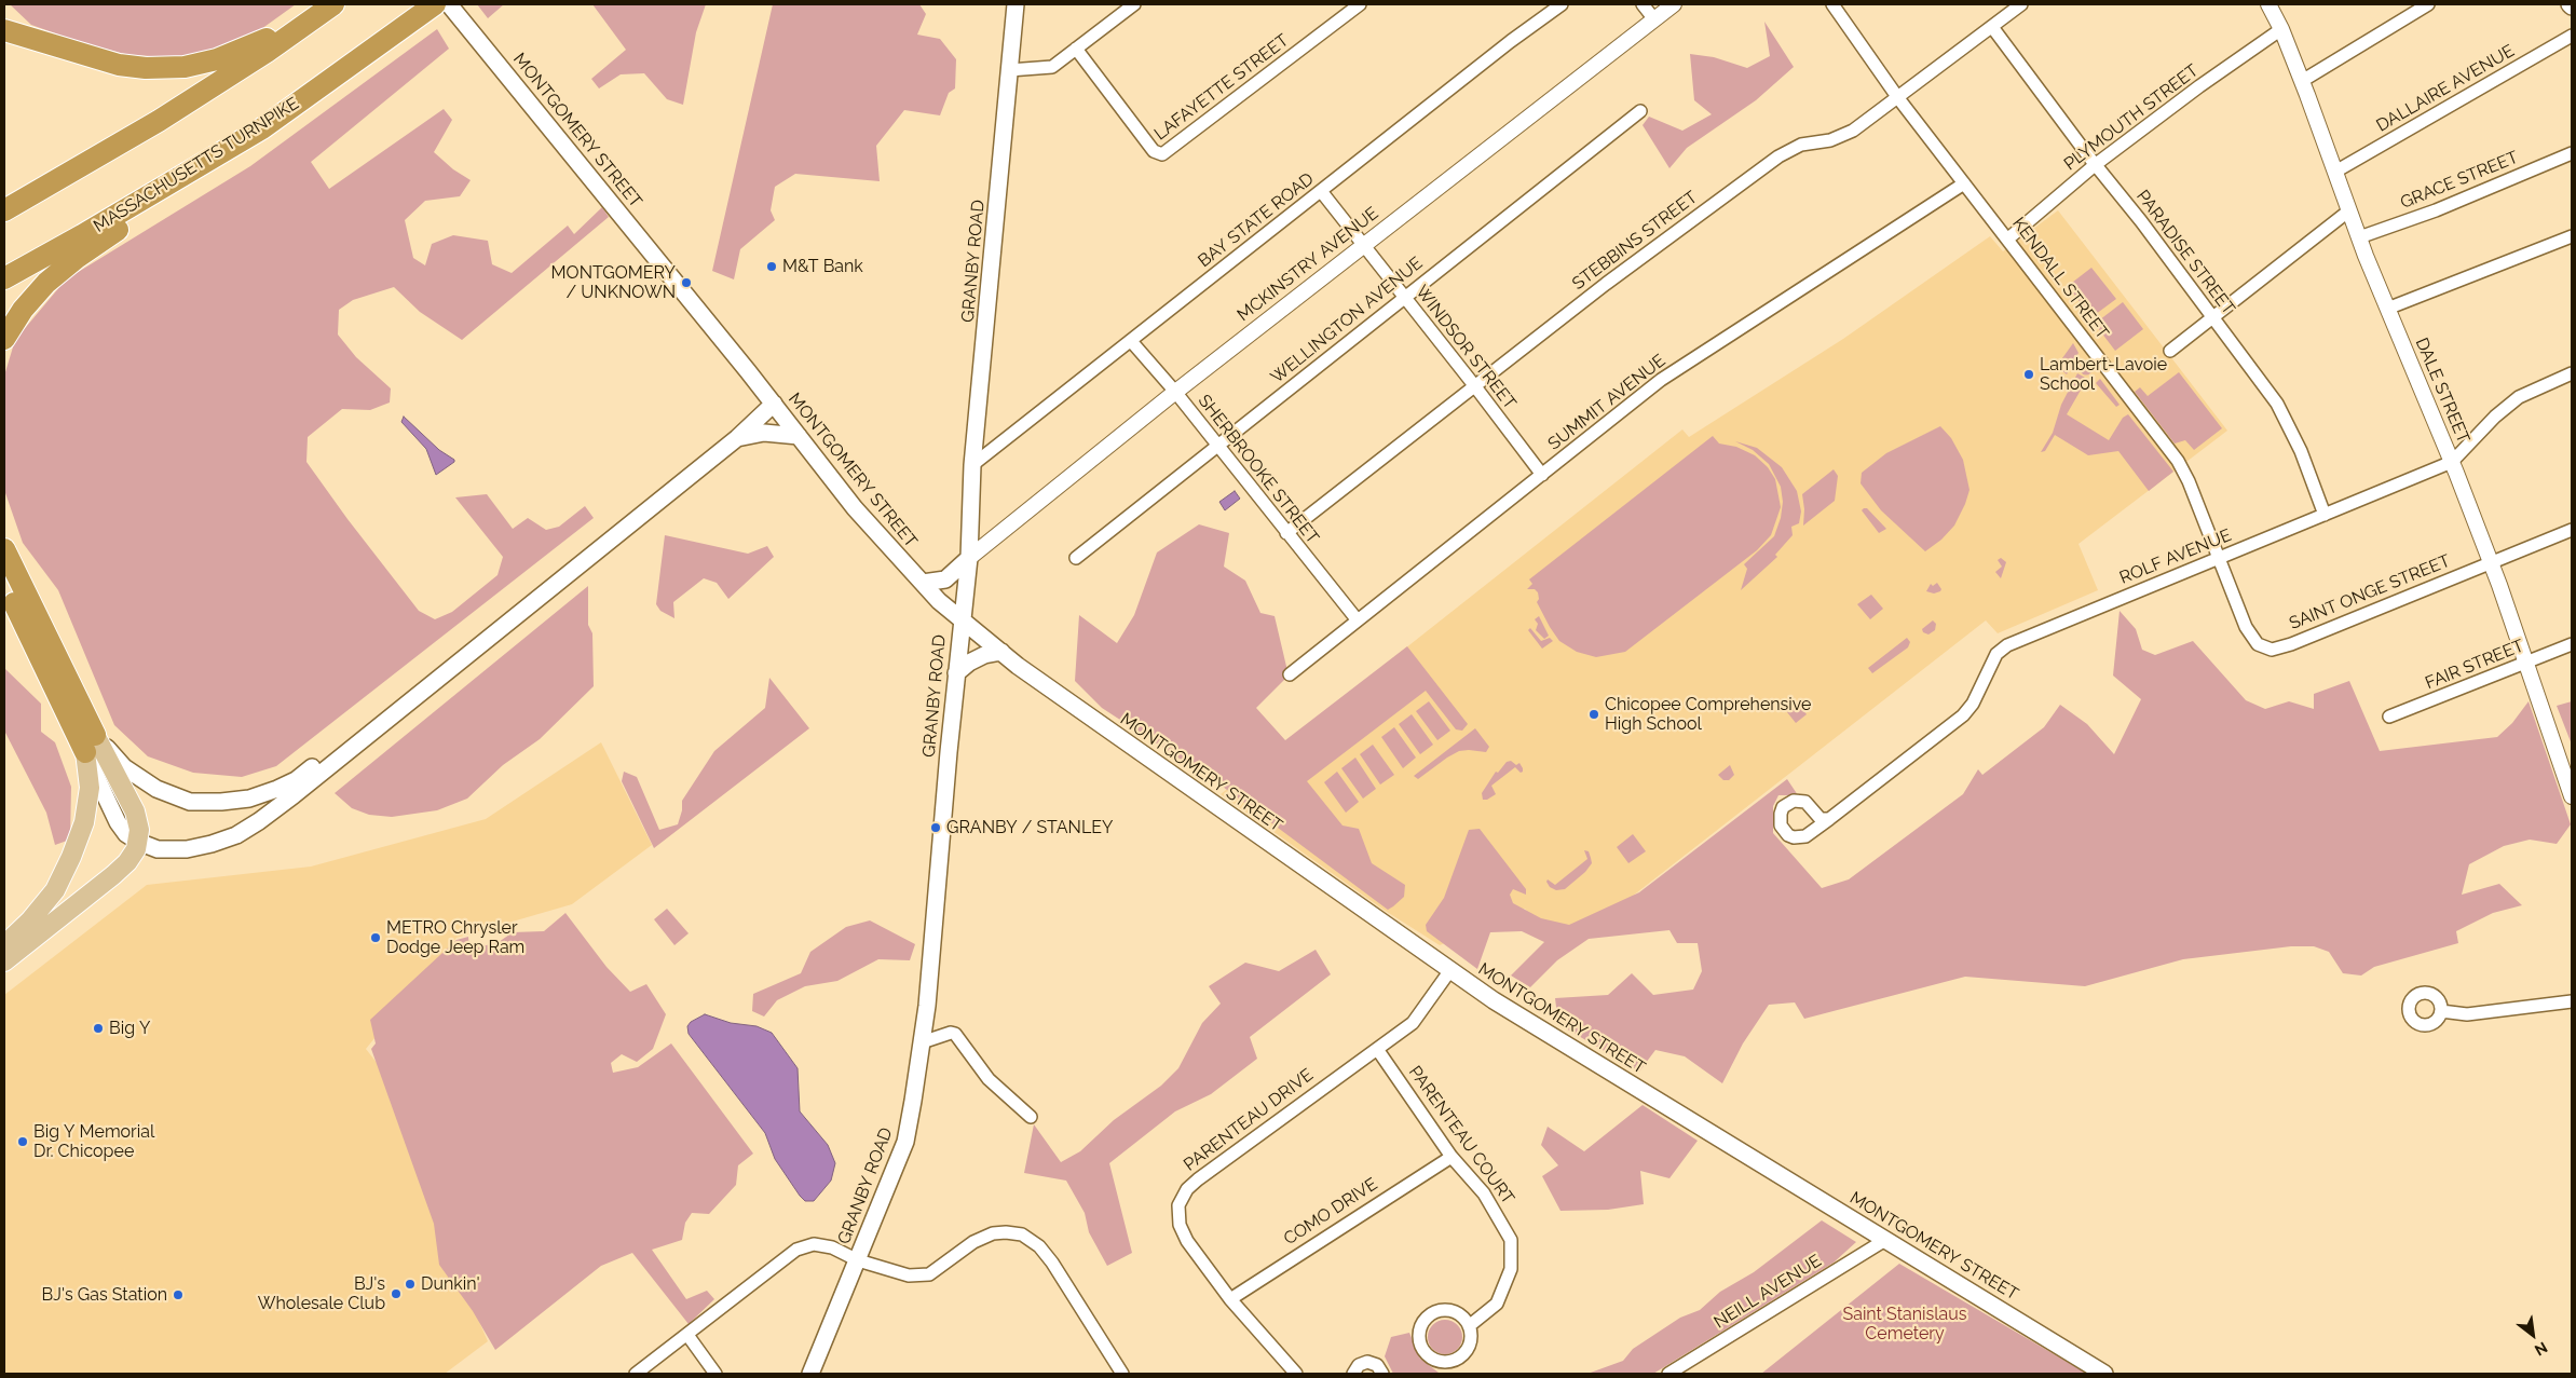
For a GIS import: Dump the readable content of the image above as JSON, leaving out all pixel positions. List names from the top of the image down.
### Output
{
  "streets": {
    "highway": ["MASSACHUSETTS TURNPIKE"],
    "main road": ["MONTGOMERY STREET", "GRANBY ROAD"],
    "street": [
      "LAFAYETTE STREET",
      "DALLAIRE AVENUE",
      "PLYMOUTH STREET",
      "GRACE STREET",
      "BAY STATE ROAD",
      "STEBBINS STREET",
      "PARADISE STREET",
      "MCKINSTRY AVENUE",
      "KENDALL STREET",
      "WELLINGTON AVENUE",
      "WINDSOR STREET",
      "DALE STREET",
      "SUMMIT AVENUE",
      "SHERBROOKE STREET",
      "ROLF AVENUE",
      "SAINT ONGE STREET",
      "FAIR STREET",
      "PARENTEAU DRIVE",
      "PARENTEAU COURT",
      "COMO DRIVE",
      "NEILL AVENUE"
    ]
  },
  "crossings": [
    ["DALLAIRE AVENUE", "DALE STREET"],
    ["PLYMOUTH STREET", "PARADISE STREET"],
    ["PLYMOUTH STREET", "KENDALL STREET"],
    ["PLYMOUTH STREET", "DALE STREET"],
    ["MONTGOMERY STREET", "GRANBY ROAD"],
    ["MONTGOMERY STREET", "PARENTEAU DRIVE"],
    ["MONTGOMERY STREET", "NEILL AVENUE"],
    ["GRACE STREET", "DALE STREET"],
    ["BAY STATE ROAD", "GRANBY ROAD"],
    ["BAY STATE ROAD", "WINDSOR STREET"],
    ["BAY STATE ROAD", "SHERBROOKE STREET"],
    ["STEBBINS STREET", "PARADISE STREET"],
    ["STEBBINS STREET", "KENDALL STREET"],
    ["STEBBINS STREET", "WINDSOR STREET"],
    ["STEBBINS STREET", "SHERBROOKE STREET"],
    ["PARADISE STREET", "ROLF AVENUE"],
    ["GRANBY ROAD", "MCKINSTRY AVENUE"],
    ["MCKINSTRY AVENUE", "WINDSOR STREET"],
    ["MCKINSTRY AVENUE", "SHERBROOKE STREET"],
    ["KENDALL STREET", "SUMMIT AVENUE"],
    ["KENDALL STREET", "ROLF AVENUE"],
    ["KENDALL STREET", "SAINT ONGE STREET"],
    ["WELLINGTON AVENUE", "WINDSOR STREET"],
    ["WELLINGTON AVENUE", "SHERBROOKE STREET"],
    ["WINDSOR STREET", "SUMMIT AVENUE"],
    ["DALE STREET", "ROLF AVENUE"],
    ["DALE STREET", "SAINT ONGE STREET"],
    ["DALE STREET", "FAIR STREET"],
    ["SUMMIT AVENUE", "SHERBROOKE STREET"],
    ["PARENTEAU DRIVE", "PARENTEAU COURT"],
    ["PARENTEAU DRIVE", "COMO DRIVE"],
    ["PARENTEAU COURT", "COMO DRIVE"]
  ],
  "parks": ["Saint Stanislaus Cemetery"],
  "places": [
    "M&T Bank",
    "MONTGOMERY / UNKNOWN",
    "Lambert-Lavoie School",
    "Chicopee Comprehensive High School",
    "GRANBY / STANLEY",
    "METRO Chrysler Dodge Jeep Ram",
    "Big Y",
    "Big Y Memorial Dr. Chicopee",
    "Dunkin'",
    "BJ's Wholesale Club",
    "BJ's Gas Station"
  ],
  "north": "bottom right"
}
